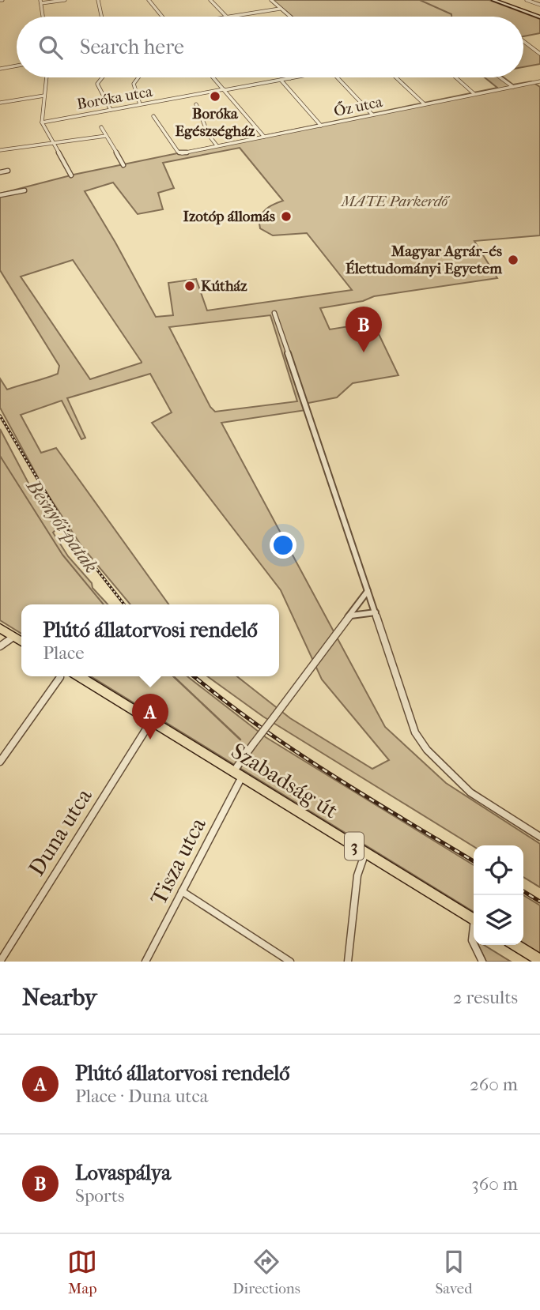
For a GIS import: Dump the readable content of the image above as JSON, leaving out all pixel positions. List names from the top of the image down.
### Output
{
  "streets": {
    "main road": ["Szabadság út", "3"],
    "street": [
      "Boróka utca",
      "Őz utca",
      "Duna utca",
      "Tisza utca"
    ]
  },
  "crossings": [
    ["Szabadság út", "Duna utca"],
    ["Szabadság út", "Tisza utca"]
  ],
  "water": ["Besnyői-patak"],
  "parks": ["MATE Parkerdő"],
  "places": [
    "Boróka Egészségház",
    "Izotóp állomás",
    "Magyar Agrár- és Élettudományi Egyetem",
    "Kútház"
  ],
  "page": {
    "search": "Search here",
    "pins": ["B", "A"],
    "popup": ["Plútó állatorvosi rendelő", "Place"],
    "heading": ["Nearby", "2 results"],
    "list": [
      {
        "mark": "A",
        "name": "Plútó állatorvosi rendelő",
        "note": "Place · Duna utca",
        "value": "260 m"
      },
      {
        "mark": "B",
        "name": "Lovaspálya",
        "note": "Sports",
        "value": "360 m"
      }
    ],
    "nav": ["Map", "Directions", "Saved"]
  }
}
